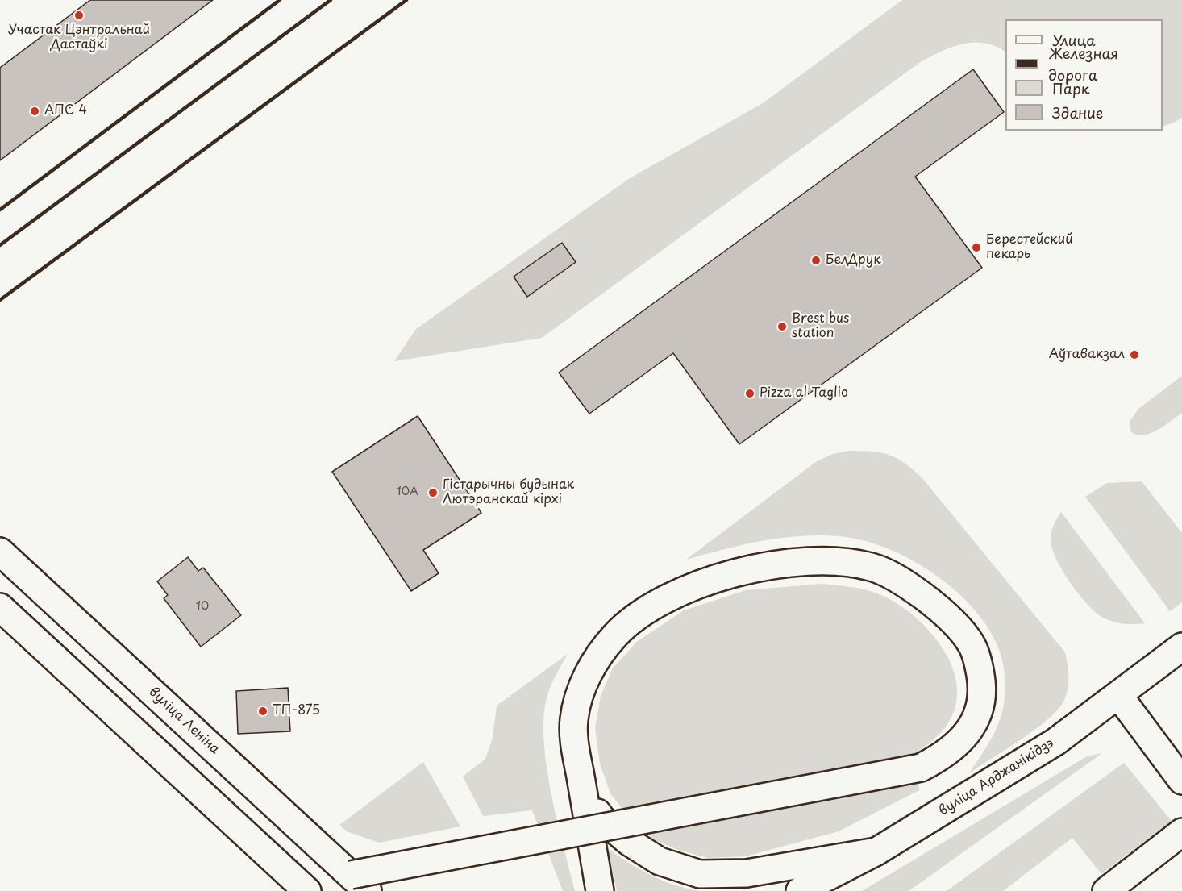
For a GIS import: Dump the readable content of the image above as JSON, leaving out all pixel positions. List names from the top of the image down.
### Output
{
  "streets": {
    "main road": ["вуліца Леніна", "вуліца Арджанікідзэ"]
  },
  "places": [
    "Участак Цэнтральнай Дастаўкі",
    "АПС 4",
    "Берестейский пекарь",
    "БелДрук",
    "Brest bus station",
    "Аўтавакзал",
    "Pizza al Taglio",
    "Гістарычны будынак Лютэранскай кірхі",
    "ТП-875"
  ],
  "house_numbers": ["10А", "10"],
  "legend": [
    "Улица",
    "Железная дорога",
    "Парк",
    "Здание"
  ]
}
